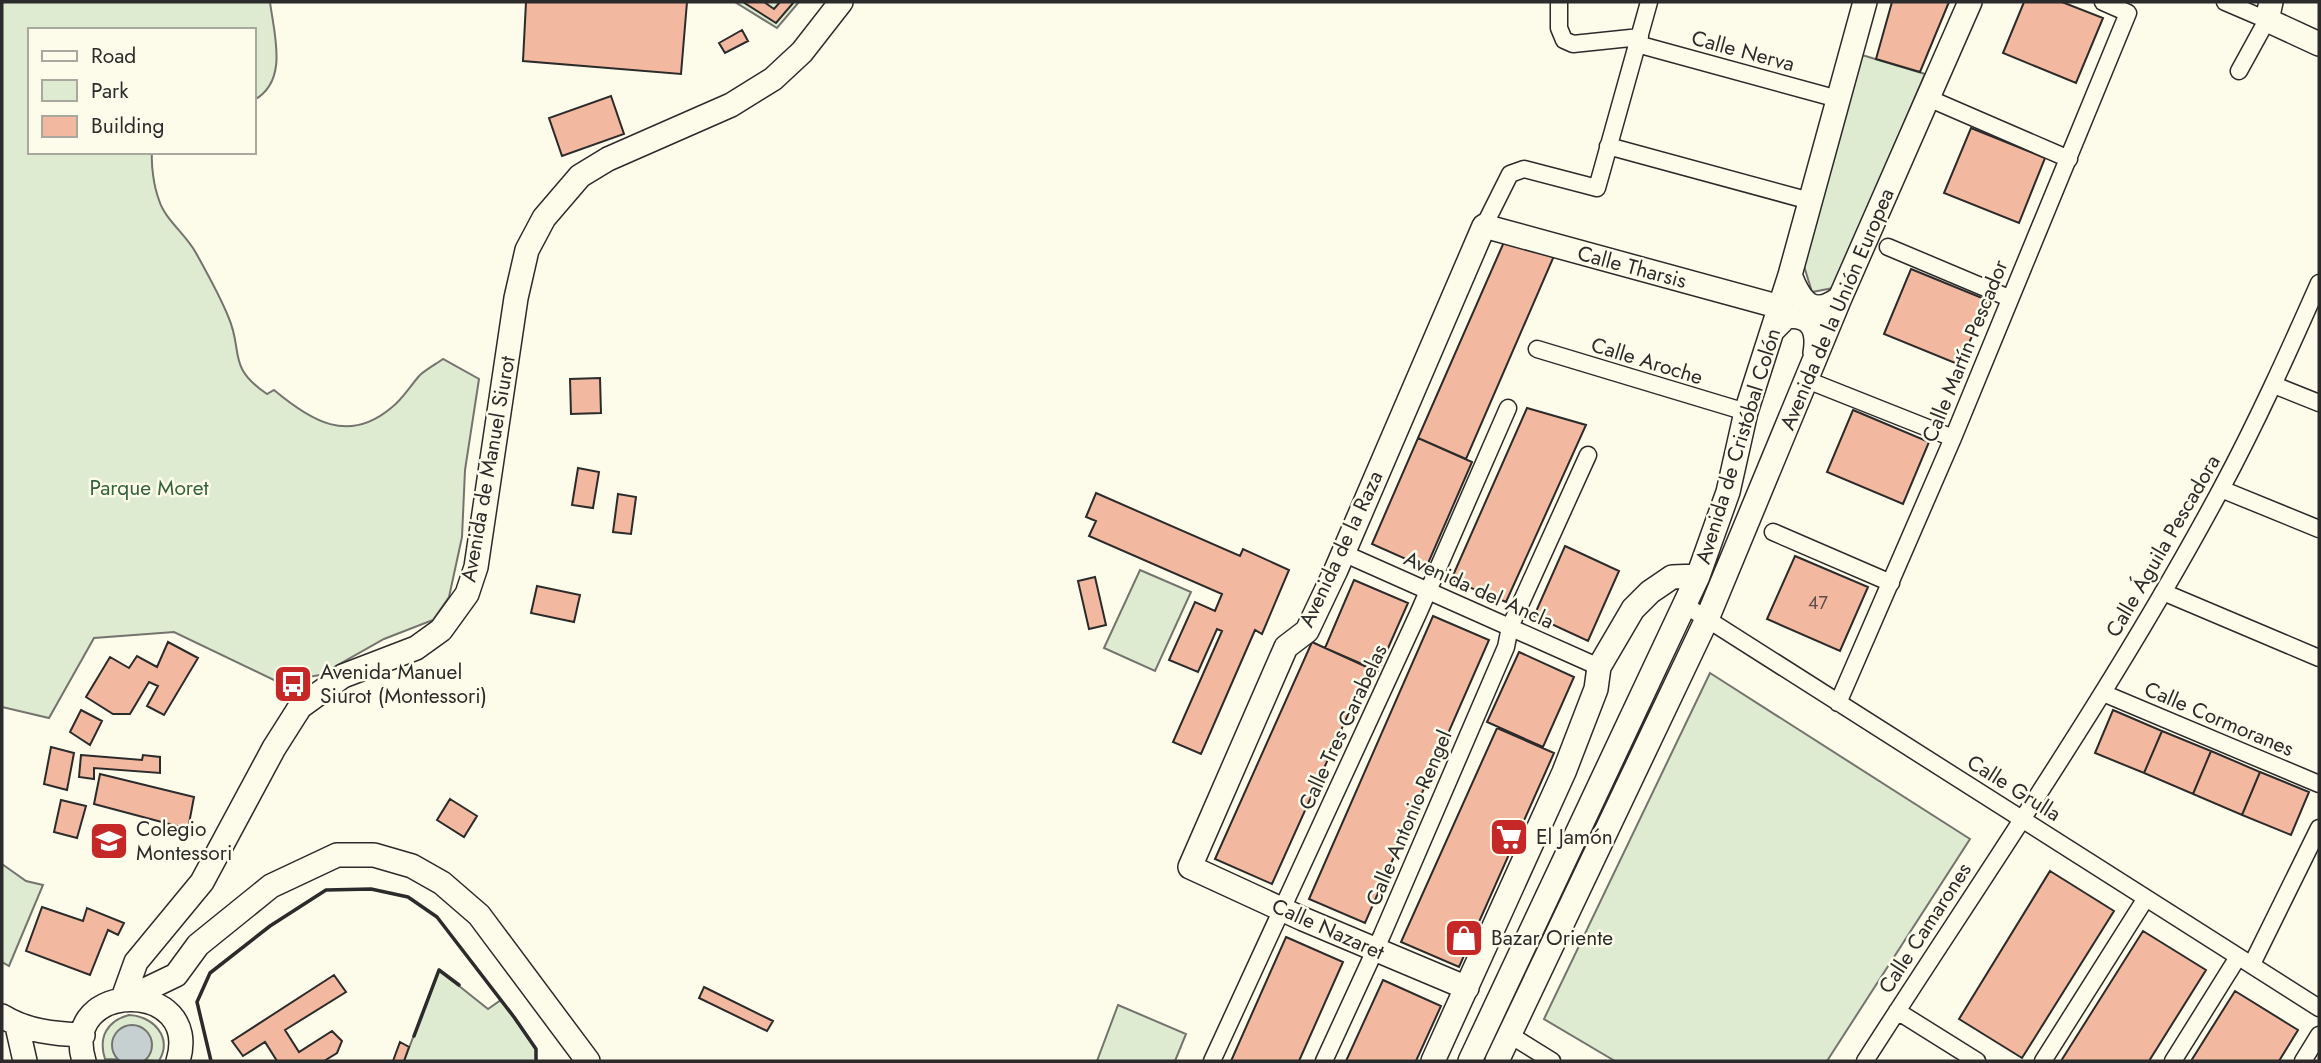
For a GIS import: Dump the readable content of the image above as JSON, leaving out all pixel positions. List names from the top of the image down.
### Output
{
  "streets": {
    "street": [
      "Calle Nerva",
      "Calle Tharsis",
      "Avenida de la Unión Europea",
      "Calle Martín Pescador",
      "Calle Aroche",
      "Avenida de Cristóbal Colón",
      "Avenida de Manuel Siurot",
      "Calle Águila Pescadora",
      "Avenida de la Raza",
      "Avenida del Ancla",
      "Calle Cormoranes",
      "Calle Tres Carabelas",
      "Calle Grulla",
      "Calle Antonio Rengel",
      "Calle Camarones",
      "Calle Nazaret"
    ]
  },
  "crossings": [
    ["Calle Nerva", "Avenida de Cristóbal Colón"],
    ["Calle Tharsis", "Avenida de Cristóbal Colón"],
    ["Calle Tharsis", "Avenida de la Raza"],
    ["Avenida de la Unión Europea", "Calle Grulla"],
    ["Calle Martín Pescador", "Calle Grulla"],
    ["Calle Aroche", "Avenida de Cristóbal Colón"],
    ["Avenida de Cristóbal Colón", "Calle Grulla"],
    ["Calle Águila Pescadora", "Calle Cormoranes"],
    ["Calle Águila Pescadora", "Calle Grulla"],
    ["Calle Águila Pescadora", "Calle Camarones"],
    ["Avenida de la Raza", "Avenida del Ancla"],
    ["Avenida de la Raza", "Calle Nazaret"],
    ["Avenida del Ancla", "Calle Tres Carabelas"],
    ["Avenida del Ancla", "Calle Antonio Rengel"],
    ["Calle Tres Carabelas", "Calle Nazaret"],
    ["Calle Grulla", "Calle Camarones"],
    ["Calle Antonio Rengel", "Calle Nazaret"]
  ],
  "parks": ["Parque Moret"],
  "places": {
    "bus stop": ["Avenida Manuel Siurot (Montessori)"],
    "supermarket": ["El Jamón"],
    "school or university": ["Colegio Montessori"],
    "shop": ["Bazar Oriente"]
  },
  "house_numbers": ["47"],
  "legend": ["Road", "Park", "Building"]
}
